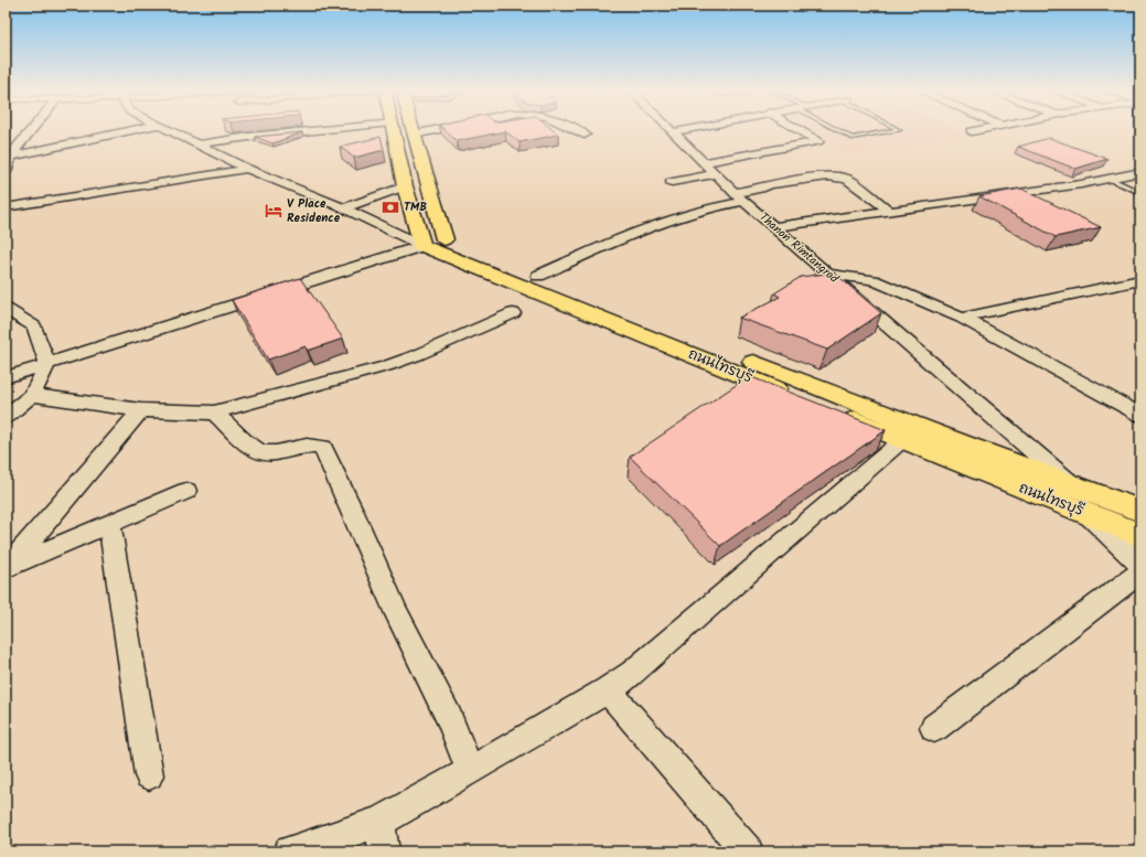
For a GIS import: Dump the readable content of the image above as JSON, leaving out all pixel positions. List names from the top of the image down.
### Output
{
  "streets": {
    "main road": ["ถนนไทรบุรี"],
    "street": ["Thanon Rimtangrod"]
  },
  "crossings": [
    ["Thanon Rimtangrod", "ถนนไทรบุรี"]
  ],
  "places": {
    "bank": ["TMB"],
    "hotel": ["V Place Residence"]
  }
}
